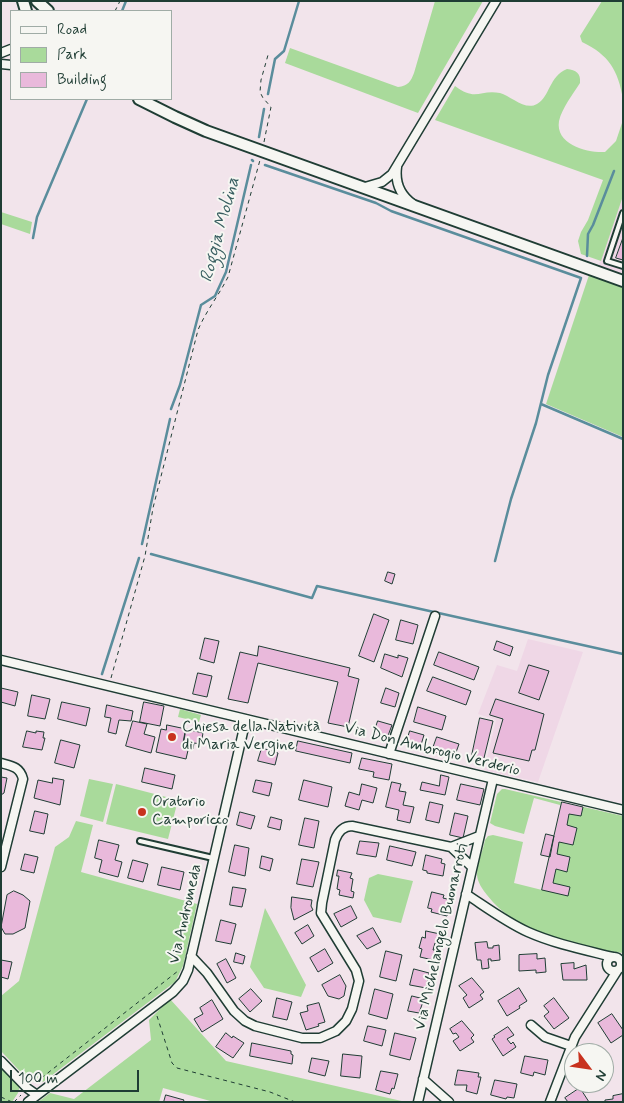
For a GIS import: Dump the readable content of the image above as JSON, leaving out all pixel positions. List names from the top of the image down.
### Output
{
  "streets": {
    "street": ["Via Don Ambrogio Verderio", "Via Andromeda", "Via Michelangelo Buonarroti"]
  },
  "crossings": [
    ["Via Don Ambrogio Verderio", "Via Andromeda"],
    ["Via Don Ambrogio Verderio", "Via Michelangelo Buonarroti"]
  ],
  "water": ["Roggia Molina"],
  "places": ["Chiesa della Natività di Maria Vergine", "Oratorio Camporicco"],
  "legend": ["Road", "Park", "Building"],
  "scale_bar": "100 m",
  "north": "bottom right"
}
